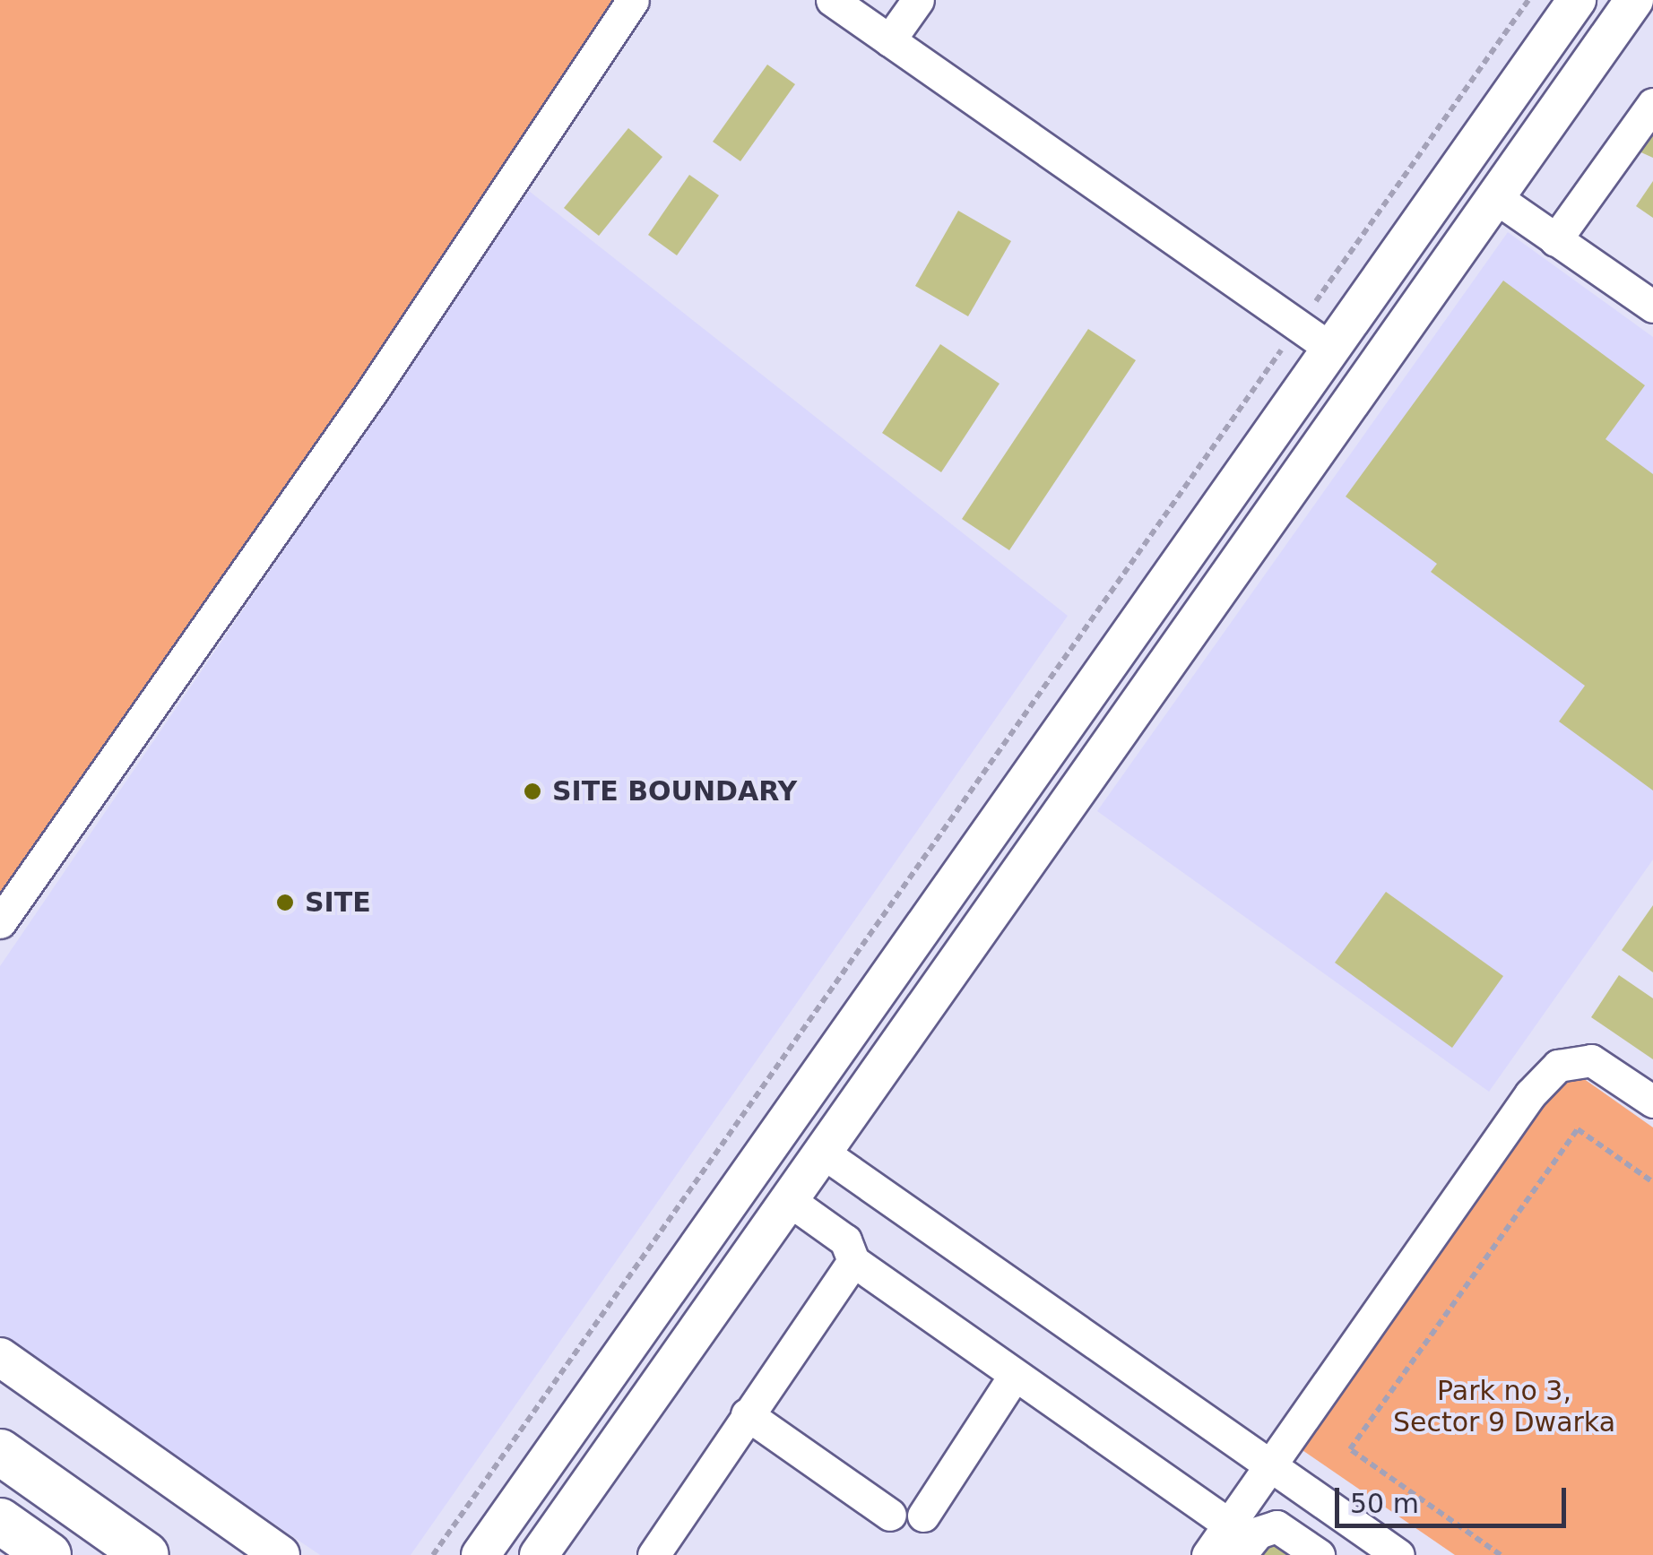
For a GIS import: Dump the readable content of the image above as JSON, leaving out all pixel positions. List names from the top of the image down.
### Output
{
  "parks": ["Park no 3, Sector 9 Dwarka"],
  "places": ["SITE BOUNDARY", "SITE"],
  "scale_bar": "50 m"
}
